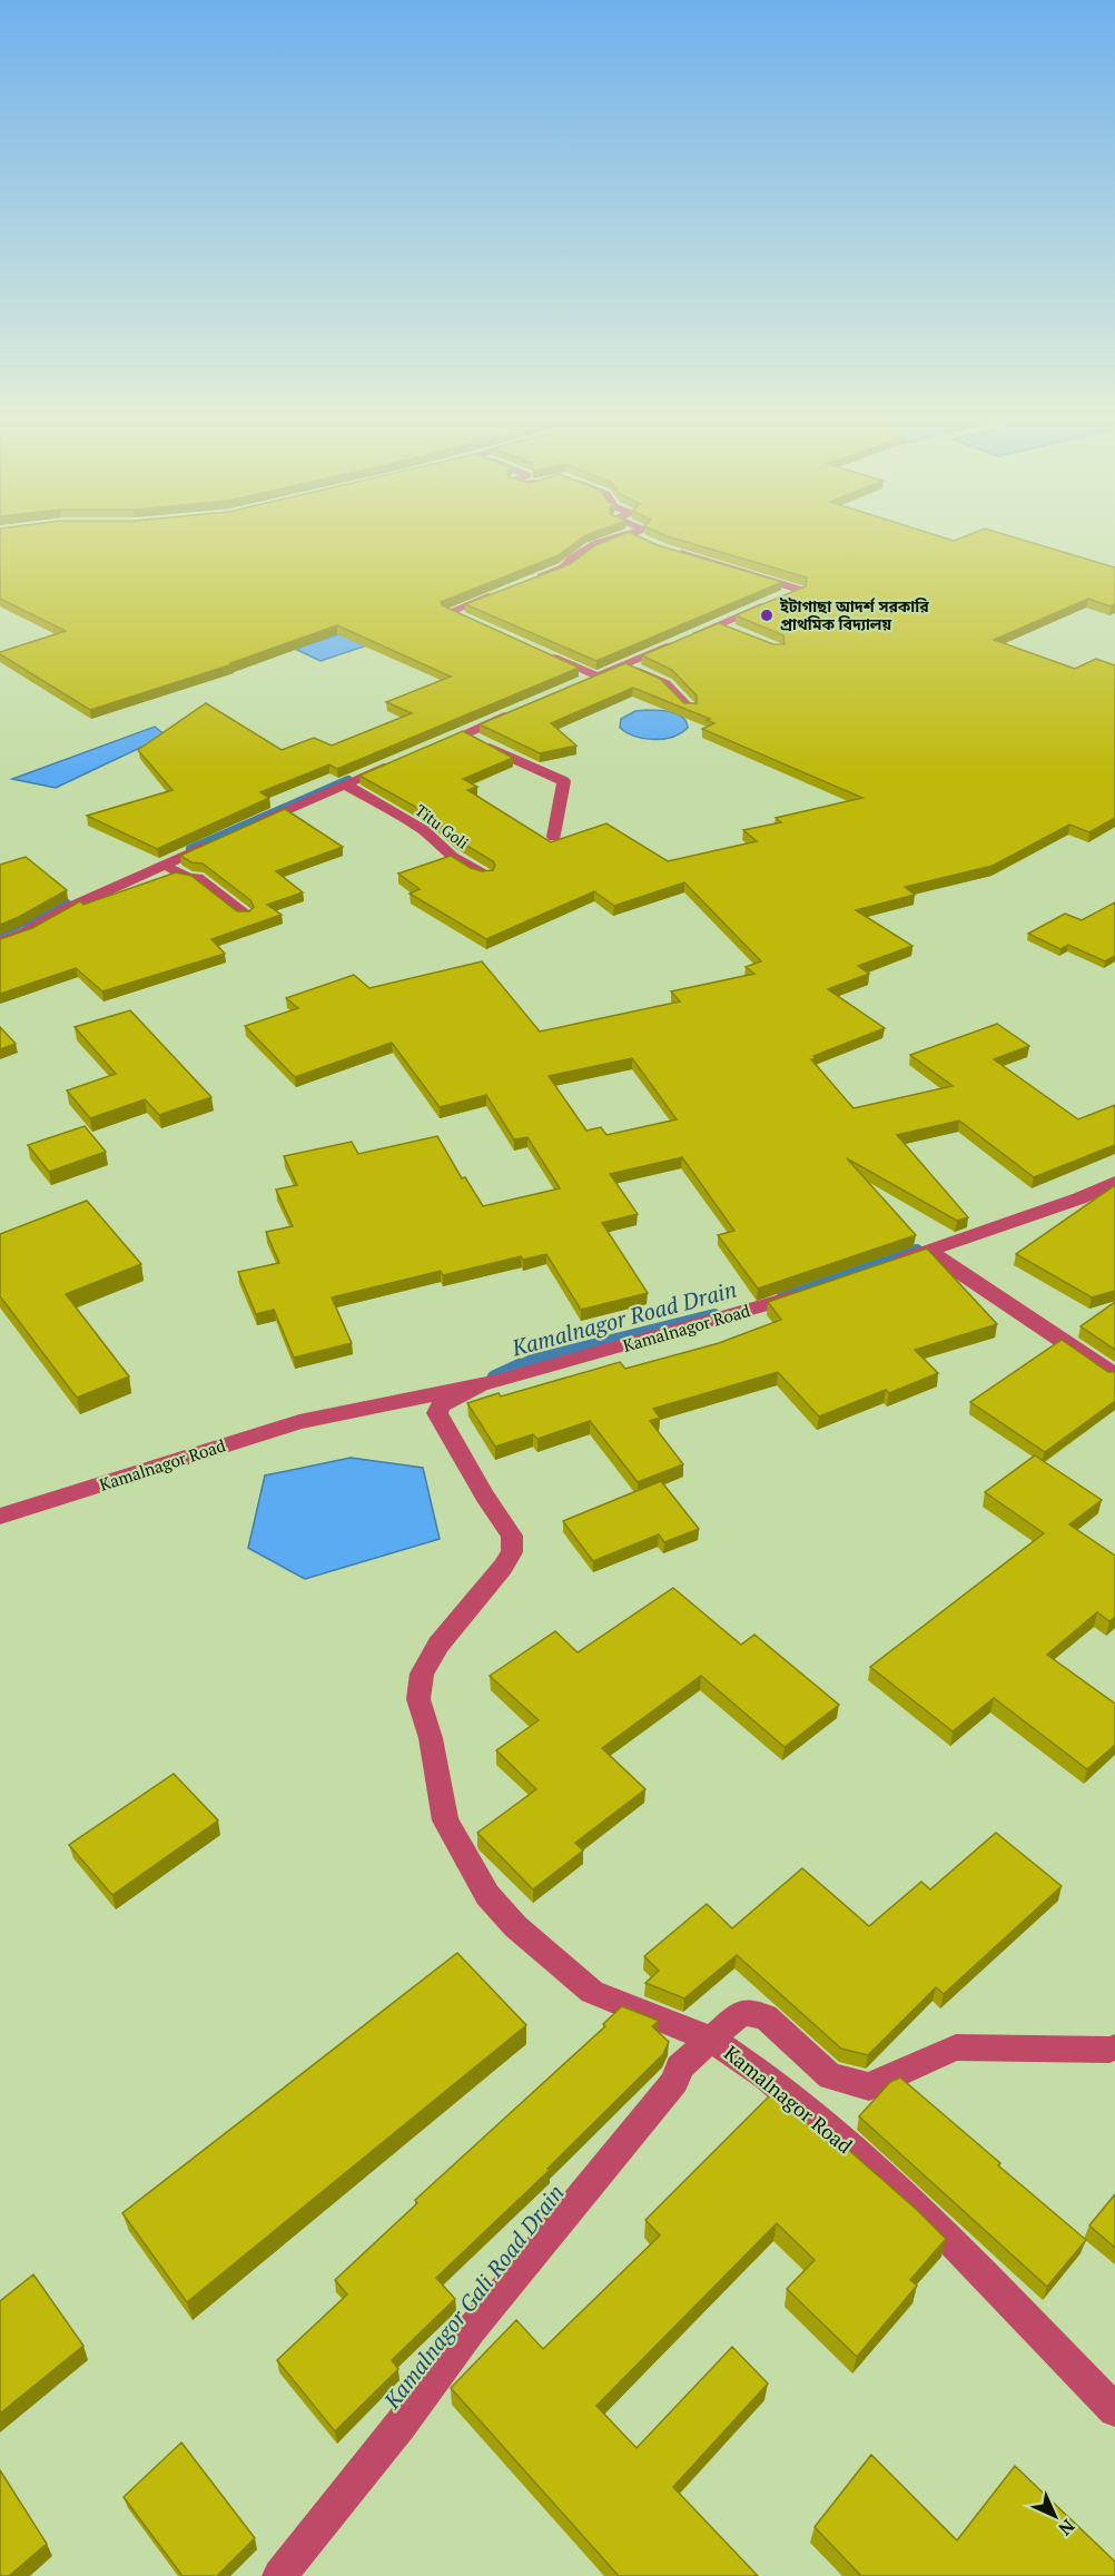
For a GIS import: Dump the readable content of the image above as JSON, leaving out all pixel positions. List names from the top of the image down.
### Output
{
  "streets": {
    "street": ["Titu Goli", "Kamalnagor Road"]
  },
  "water": ["Kamalnagor Road Drain", "Kamalnagor Gali Road Drain"],
  "places": ["ইটাগাছা আদর্শ সরকারি প্রাথমিক বিদ্যালয়"],
  "north": "bottom right"
}
